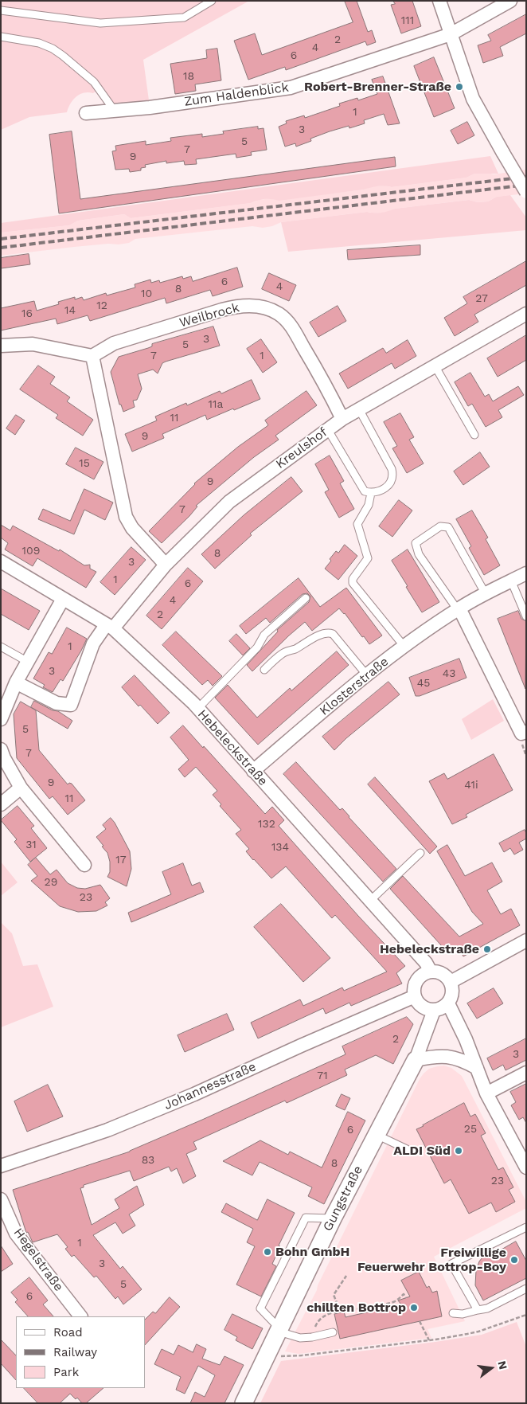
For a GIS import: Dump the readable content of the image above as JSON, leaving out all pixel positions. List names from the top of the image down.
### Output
{
  "streets": {
    "street": [
      "Zum Haldenblick",
      "Weilbrock",
      "Kreulshof",
      "Klosterstraße",
      "Hebeleckstraße",
      "Johannesstraße",
      "Gungstraße",
      "Hegelstraße"
    ]
  },
  "crossings": [
    ["Weilbrock", "Kreulshof"],
    ["Kreulshof", "Hebeleckstraße"],
    ["Klosterstraße", "Hebeleckstraße"],
    ["Hebeleckstraße", "Johannesstraße"],
    ["Hebeleckstraße", "Gungstraße"],
    ["Johannesstraße", "Gungstraße"]
  ],
  "places": [
    "Robert-Brenner-Straße",
    "Hebeleckstraße",
    "ALDI Süd",
    "Bohn GmbH",
    "Freiwillige Feuerwehr Bottrop-Boy",
    "chillten Bottrop"
  ],
  "house_numbers": [
    "111",
    "2",
    "4",
    "6",
    "18",
    "1",
    "3",
    "5",
    "7",
    "9",
    "6",
    "4",
    "8",
    "10",
    "27",
    "12",
    "14",
    "16",
    "3",
    "5",
    "7",
    "1",
    "11a",
    "11",
    "9",
    "15",
    "9",
    "7",
    "109",
    "8",
    "3",
    "1",
    "6",
    "4",
    "2",
    "1",
    "3",
    "43",
    "45",
    "5",
    "7",
    "9",
    "41i",
    "11",
    "132",
    "31",
    "134",
    "17",
    "29",
    "23",
    "2",
    "3",
    "71",
    "25",
    "6",
    "83",
    "8",
    "23",
    "1",
    "3",
    "5",
    "6"
  ],
  "legend": ["Road", "Railway", "Park"],
  "north": "right"
}
